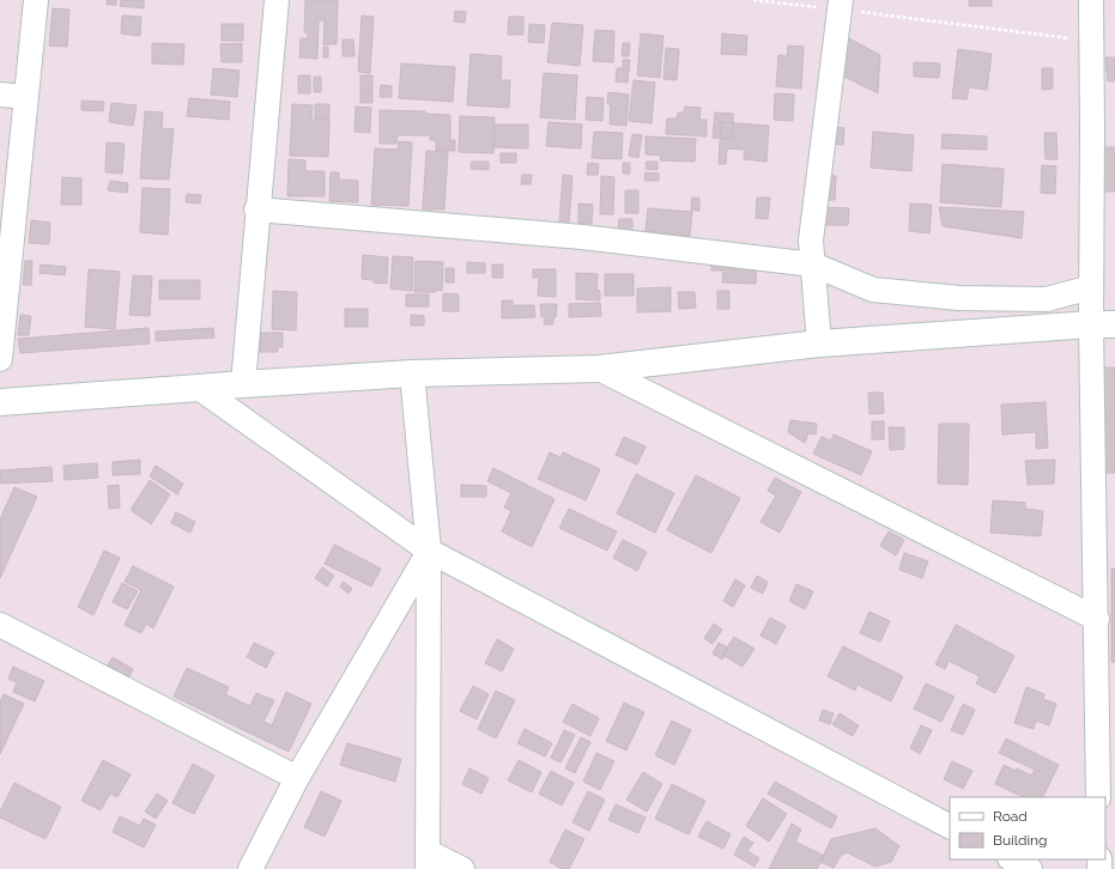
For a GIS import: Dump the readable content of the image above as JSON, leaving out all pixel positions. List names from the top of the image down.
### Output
{
  "legend": ["Road", "Building"]
}
